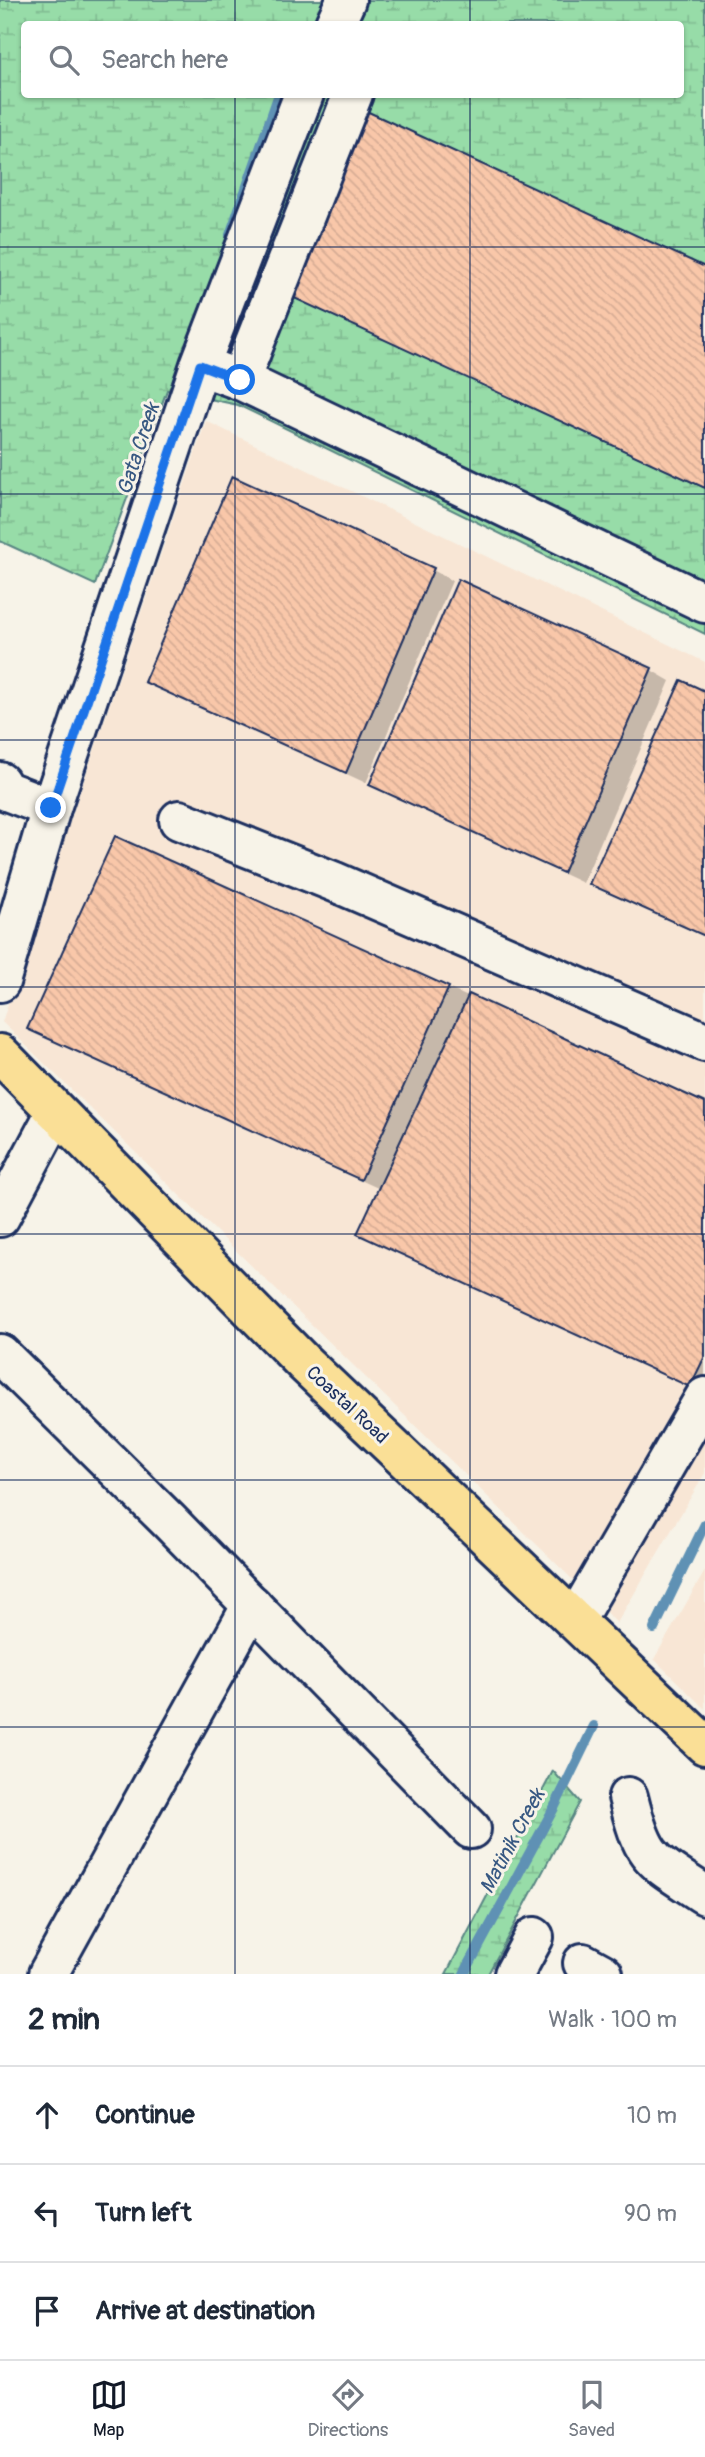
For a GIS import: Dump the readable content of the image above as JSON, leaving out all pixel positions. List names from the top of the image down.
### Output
{
  "streets": {
    "main road": ["Coastal Road"]
  },
  "water": ["Gata Creek", "Matinik Creek"],
  "page": {
    "search": "Search here",
    "heading": ["2 min", "Walk · 100 m"],
    "list": [
      ["Continue", "10 m"],
      ["Turn left", "90 m"],
      "Arrive at destination"
    ],
    "nav": ["Map", "Directions", "Saved"]
  }
}
